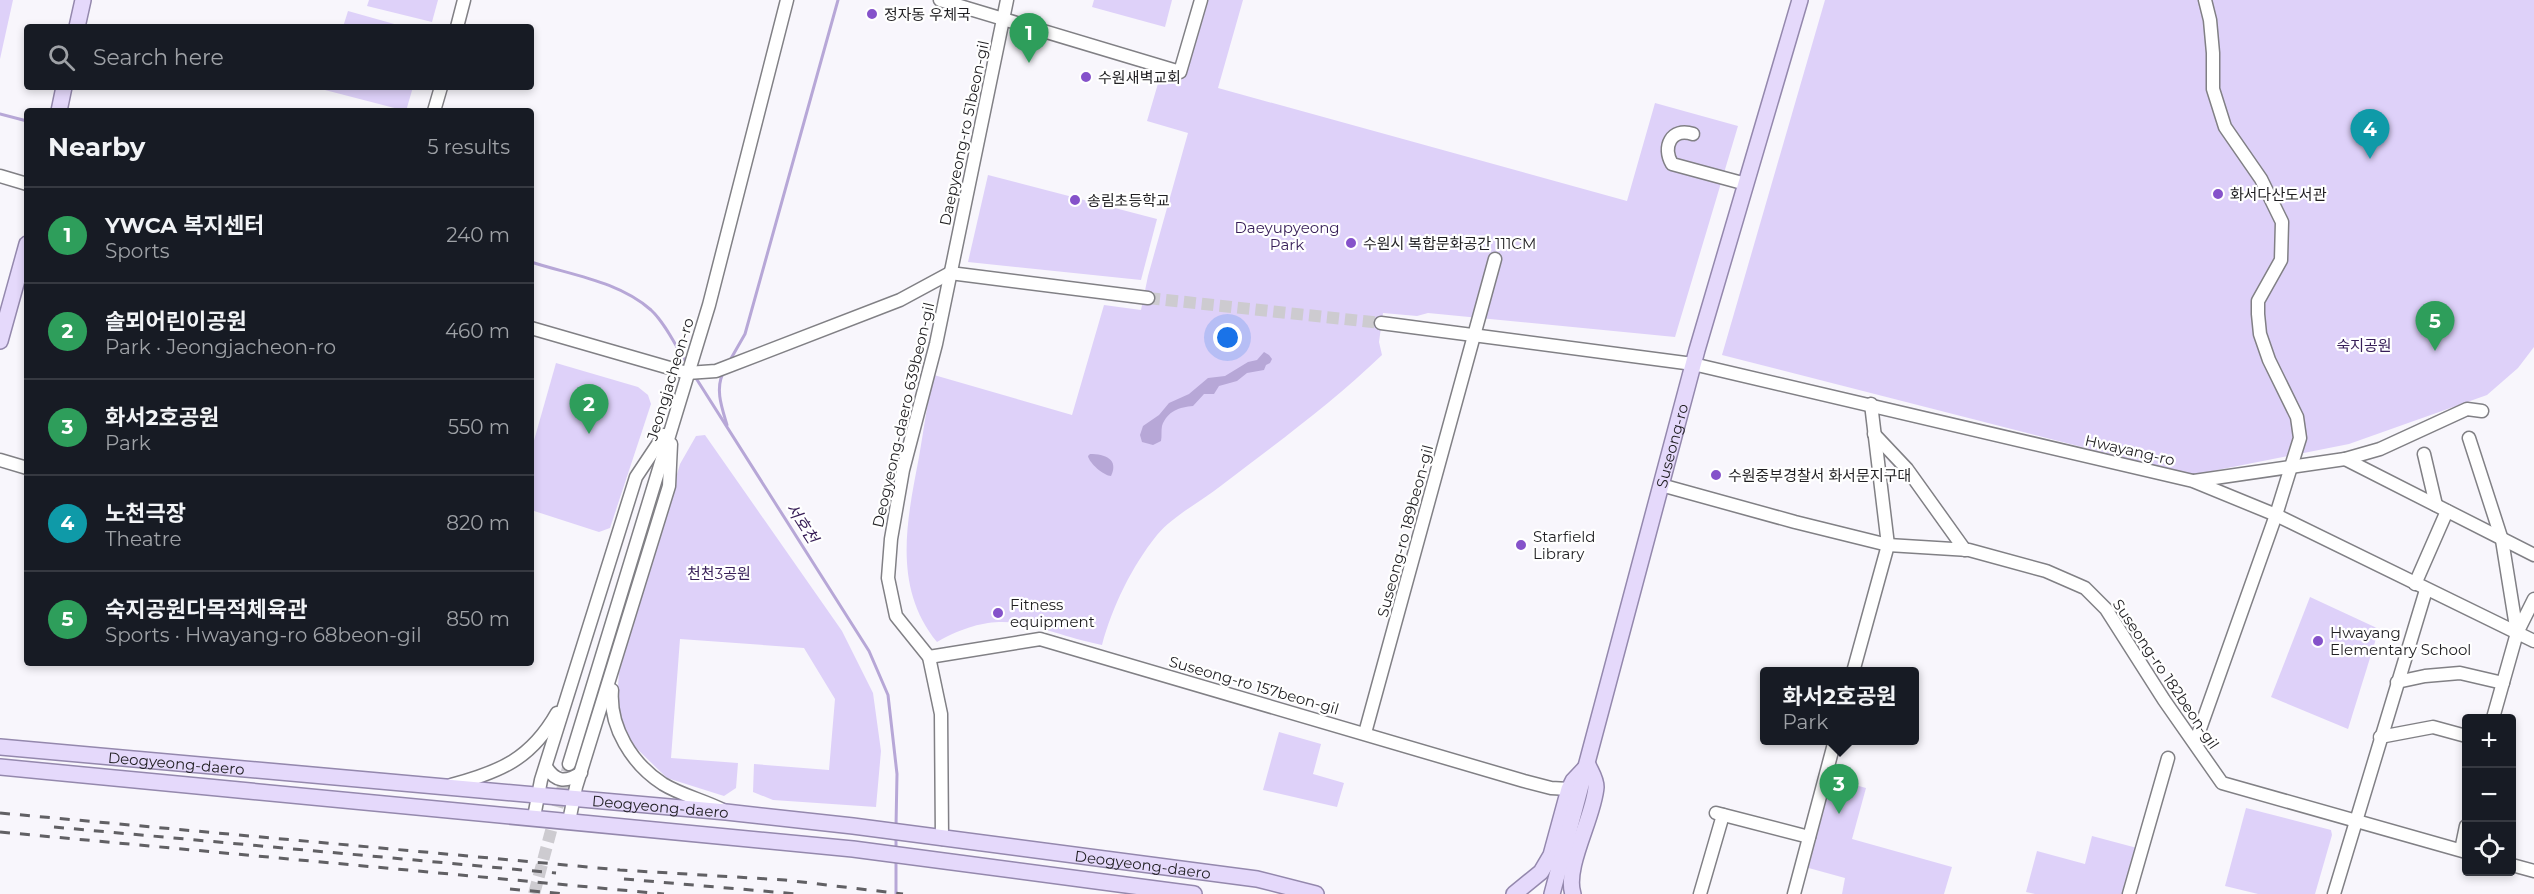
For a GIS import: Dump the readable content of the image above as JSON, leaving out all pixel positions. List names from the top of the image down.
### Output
{
  "streets": {
    "main road": ["Suseong-ro", "Deogyeong-daero"],
    "street": [
      "Daepyeong-ro 51beon-gil",
      "Jeongjacheon-ro",
      "Deogyeong-daero 639beon-gil",
      "Hwayang-ro",
      "Suseong-ro 189beon-gil",
      "Suseong-ro 182beon-gil",
      "Suseong-ro 157beon-gil"
    ]
  },
  "crossings": [
    ["Daepyeong-ro 51beon-gil", "Deogyeong-daero 639beon-gil"],
    ["Deogyeong-daero 639beon-gil", "Suseong-ro 157beon-gil"],
    ["Deogyeong-daero 639beon-gil", "Deogyeong-daero"],
    ["Suseong-ro", "Hwayang-ro"],
    ["Suseong-ro", "Suseong-ro 182beon-gil"],
    ["Suseong-ro 189beon-gil", "Suseong-ro 157beon-gil"]
  ],
  "water": ["서호천"],
  "parks": ["Daeyupyeong Park", "숙지공원", "천천3공원"],
  "places": [
    "정자동 우체국",
    "수원새벽교회",
    "화서다산도서관",
    "송림초등학교",
    "수원시 복합문화공간 111CM",
    "수원중부경찰서 화서문지구대",
    "Starfield Library",
    "Fitness equipment",
    "Hwayang Elementary School"
  ],
  "page": {
    "pins": [
      "1",
      "4",
      "5",
      "2",
      "3"
    ],
    "search": "Search here",
    "heading": ["Nearby", "5 results"],
    "list": [
      {
        "mark": "1",
        "name": "YWCA 복지센터",
        "note": "Sports",
        "value": "240 m"
      },
      {
        "mark": "2",
        "name": "솔뫼어린이공원",
        "note": "Park · Jeongjacheon-ro",
        "value": "460 m"
      },
      {
        "mark": "3",
        "name": "화서2호공원",
        "note": "Park",
        "value": "550 m"
      },
      {
        "mark": "4",
        "name": "노천극장",
        "note": "Theatre",
        "value": "820 m"
      },
      {
        "mark": "5",
        "name": "숙지공원다목적체육관",
        "note": "Sports · Hwayang-ro 68beon-gil",
        "value": "850 m"
      }
    ],
    "popup": ["화서2호공원", "Park"],
    "map_buttons": ["+", "−"]
  }
}
